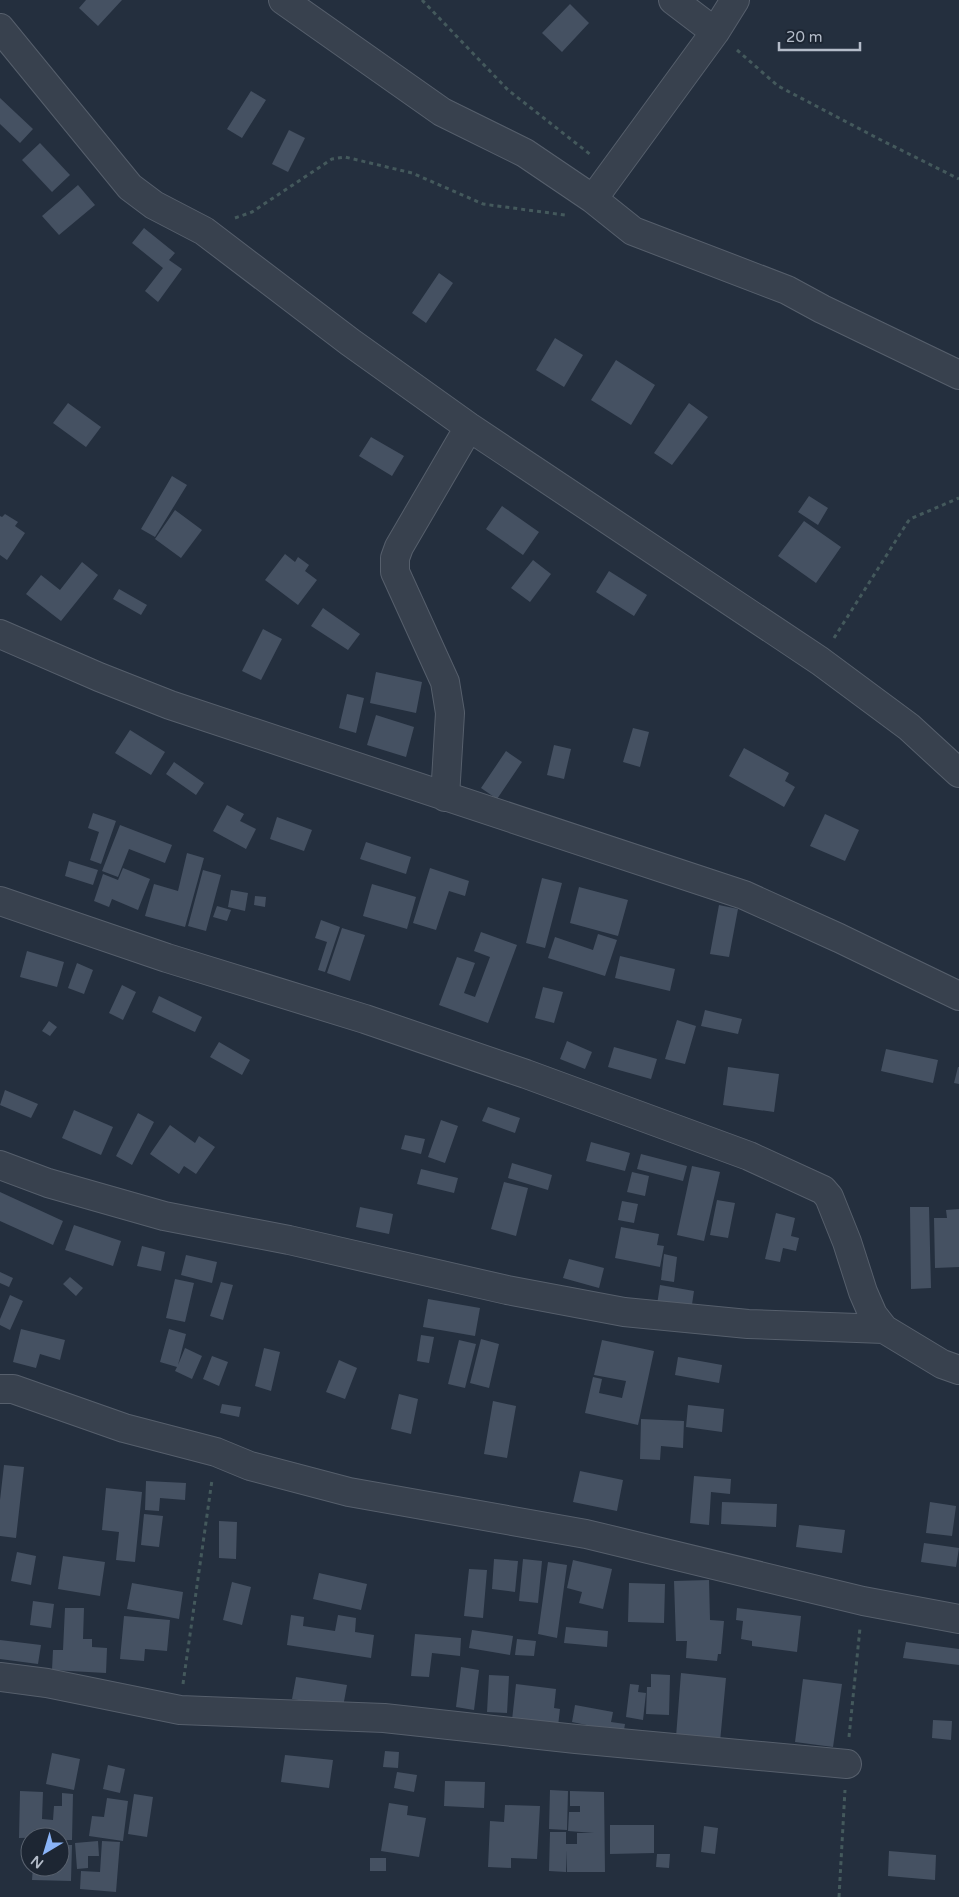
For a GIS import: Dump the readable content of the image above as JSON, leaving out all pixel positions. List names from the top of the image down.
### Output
{
  "scale_bar": "20 m",
  "north": "bottom left"
}
